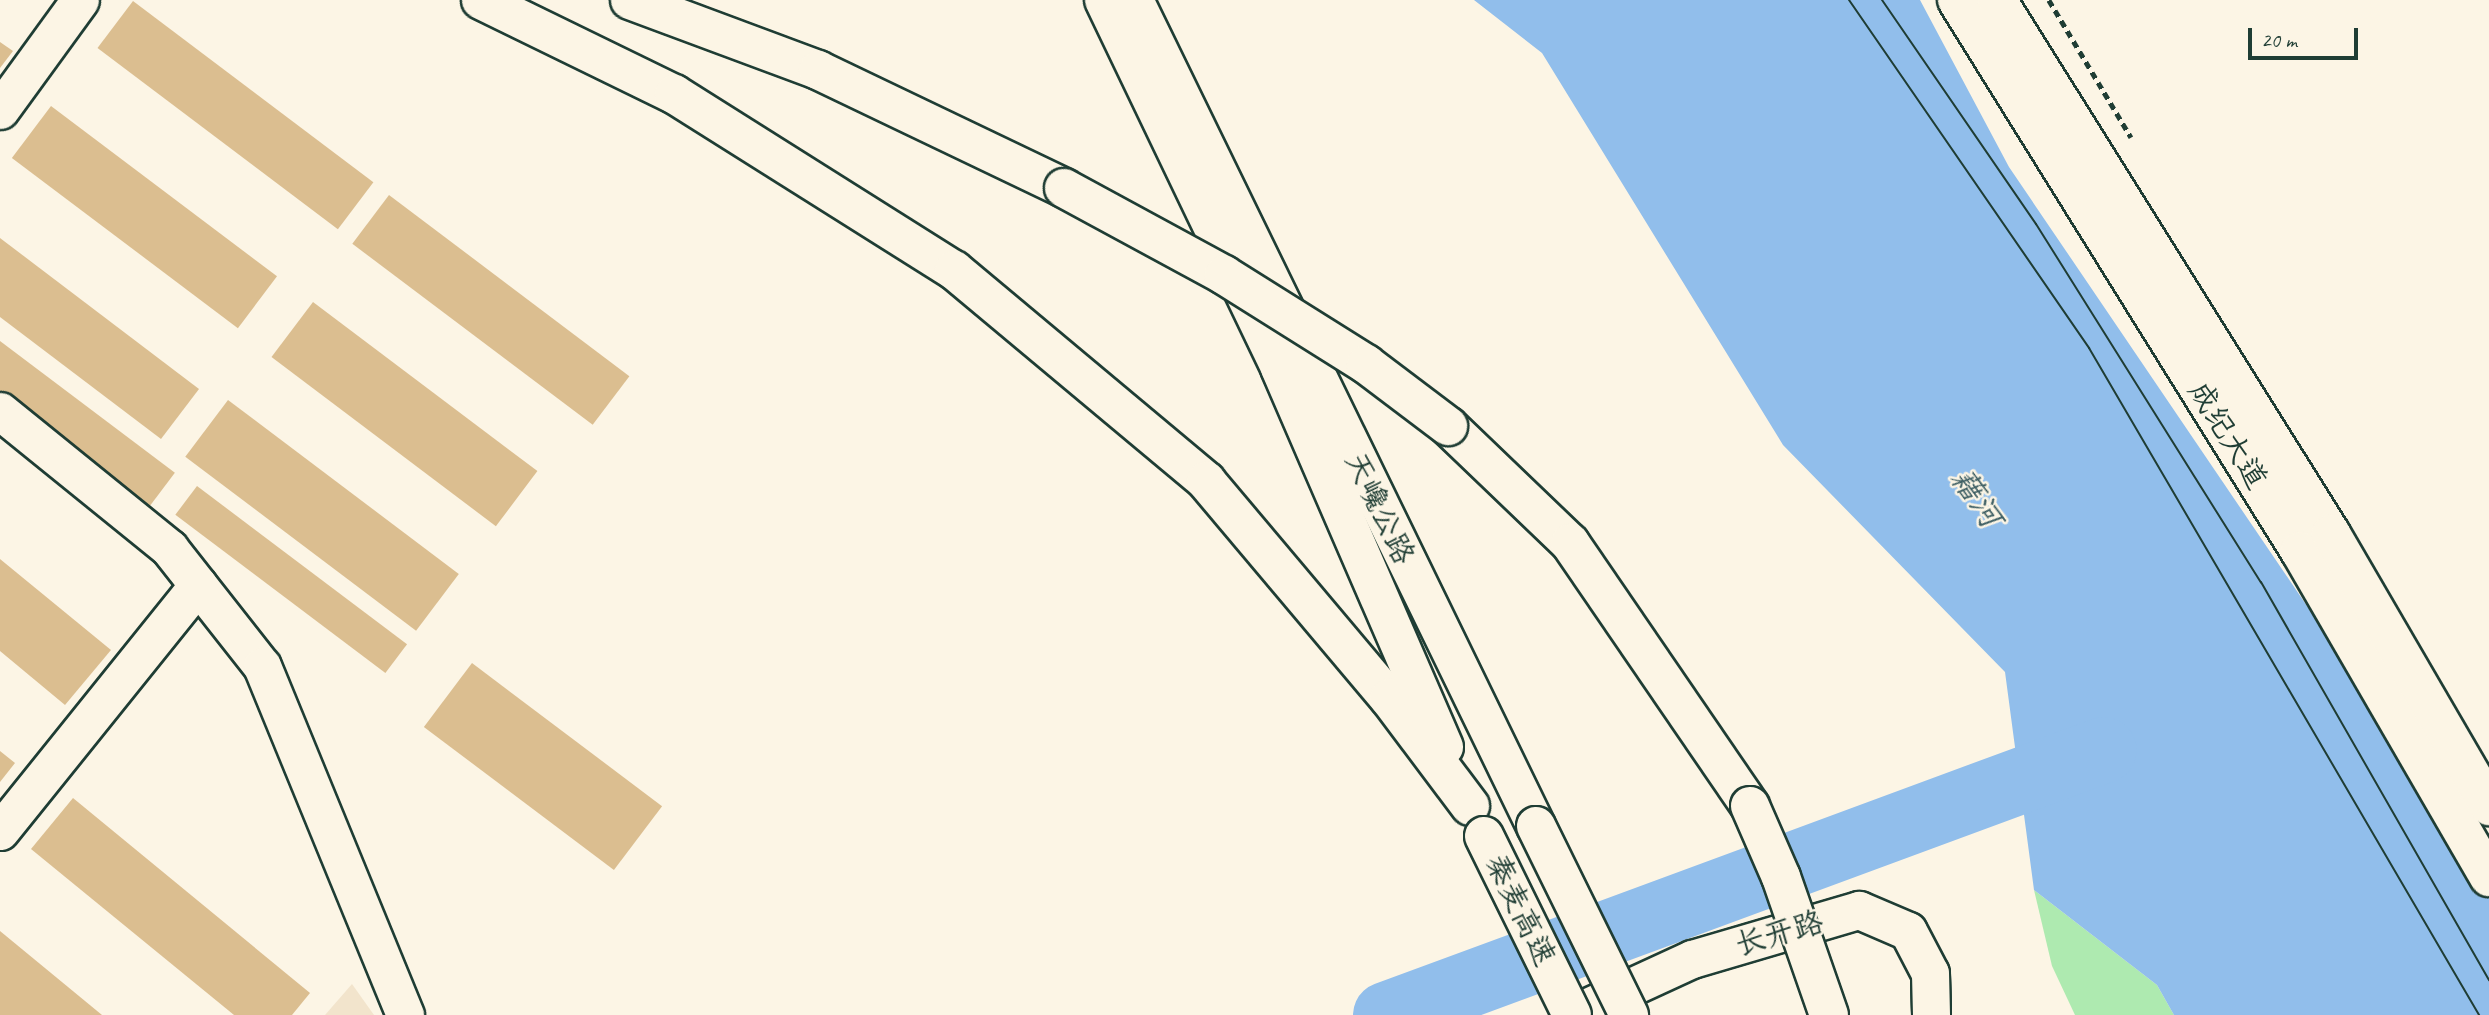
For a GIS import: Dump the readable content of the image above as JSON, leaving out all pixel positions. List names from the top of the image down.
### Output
{
  "streets": {
    "main road": ["成纪大道", "天巉公路", "秦麦高速"],
    "street": ["长开路"]
  },
  "crossings": [
    ["天巉公路", "秦麦高速"],
    ["秦麦高速", "长开路"]
  ],
  "water": ["藉河"],
  "scale_bar": "20 m"
}
